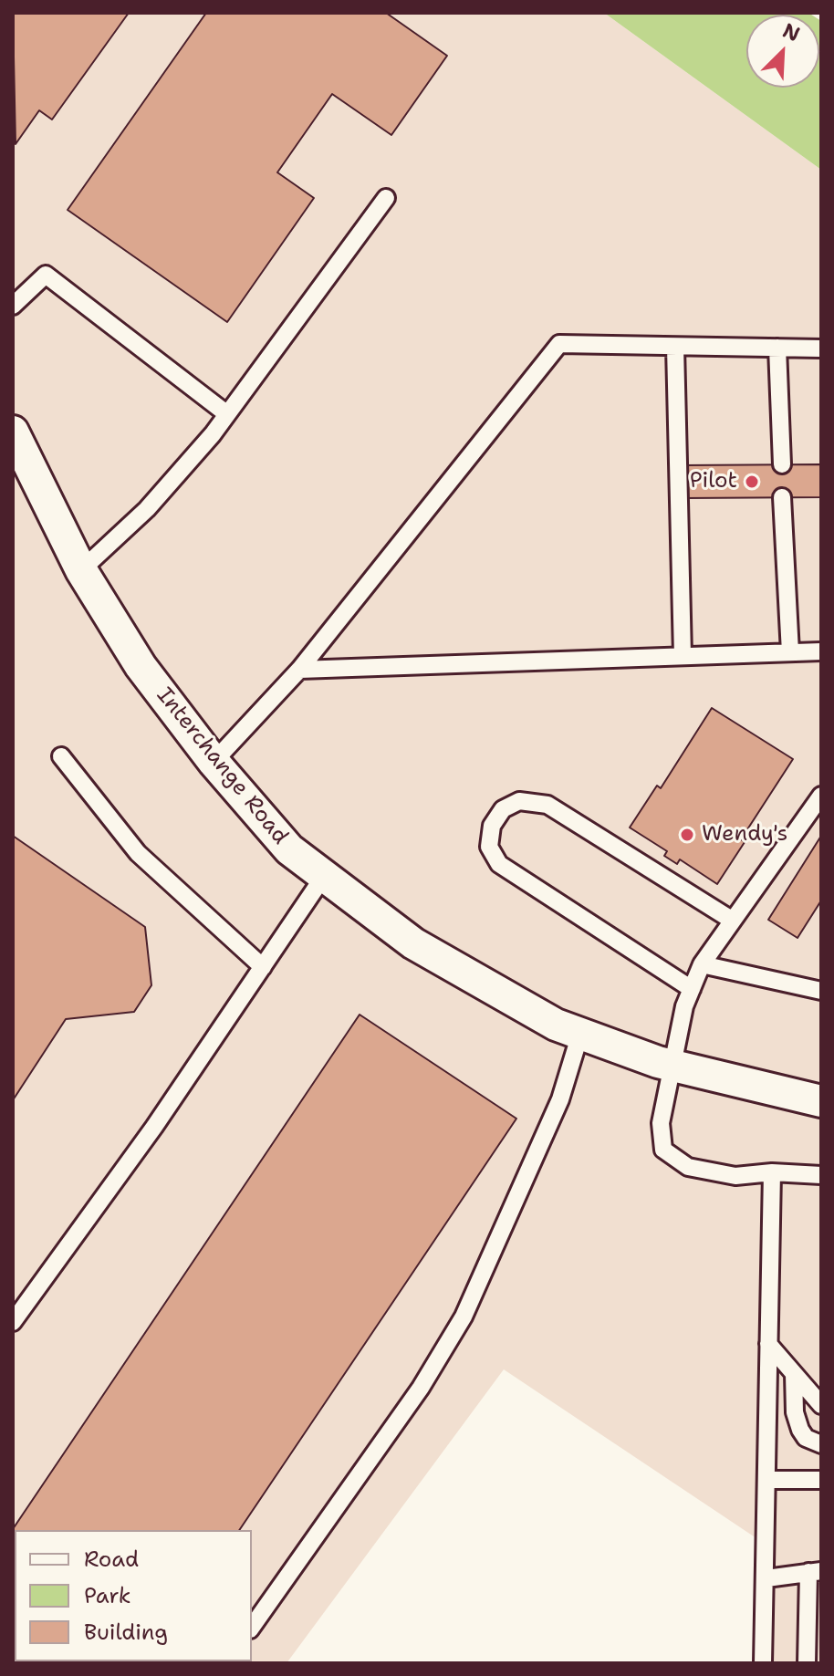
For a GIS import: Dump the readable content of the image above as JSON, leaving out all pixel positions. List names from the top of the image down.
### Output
{
  "streets": {
    "street": ["Interchange Road"]
  },
  "places": ["Pilot", "Wendy's"],
  "legend": ["Road", "Park", "Building"],
  "north": "top right"
}
